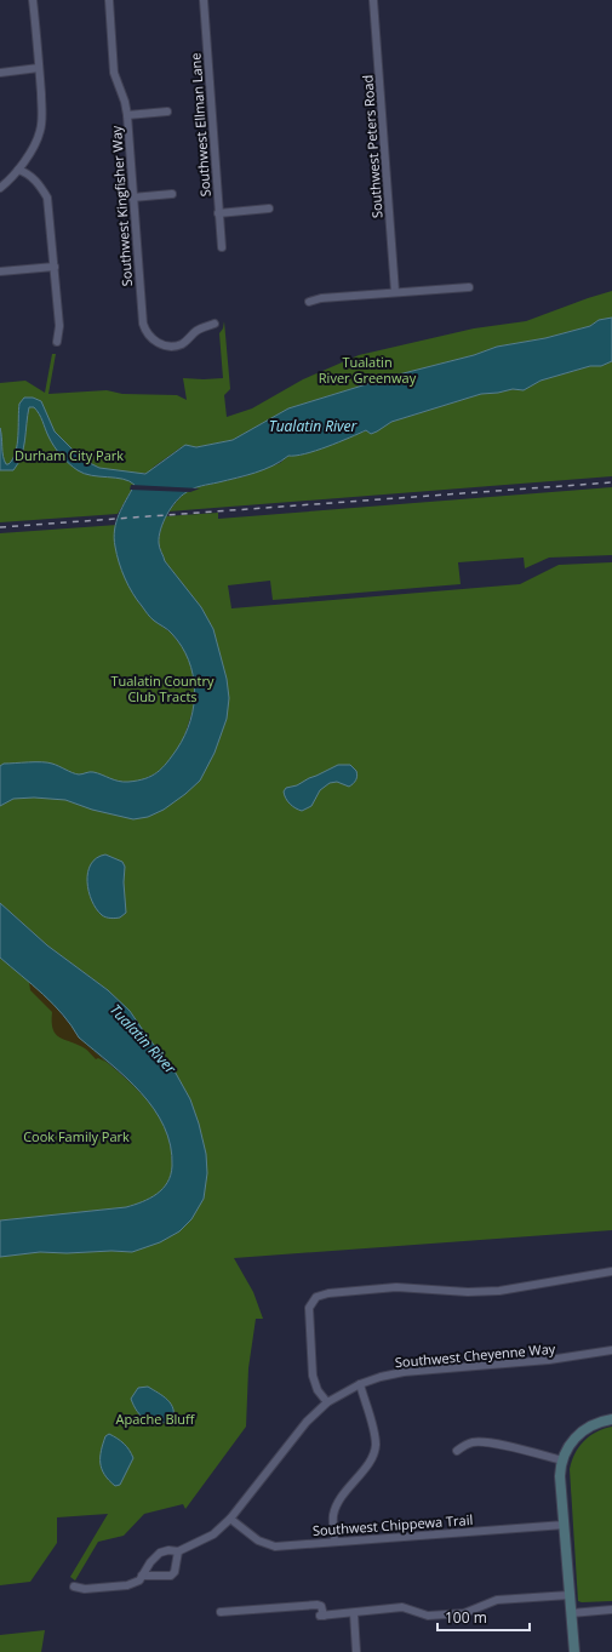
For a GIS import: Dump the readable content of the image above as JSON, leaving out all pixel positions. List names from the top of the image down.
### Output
{
  "streets": {
    "street": [
      "Southwest Ellman Lane",
      "Southwest Peters Road",
      "Southwest Kingfisher Way",
      "Southwest Cheyenne Way",
      "Southwest Chippewa Trail"
    ]
  },
  "crossings": [
    ["Southwest Cheyenne Way", "Southwest Chippewa Trail"]
  ],
  "water": ["Tualatin River"],
  "parks": [
    "Tualatin River Greenway",
    "Durham City Park",
    "Tualatin Country Club Tracts",
    "Cook Family Park",
    "Apache Bluff"
  ],
  "scale_bar": "100 m"
}
